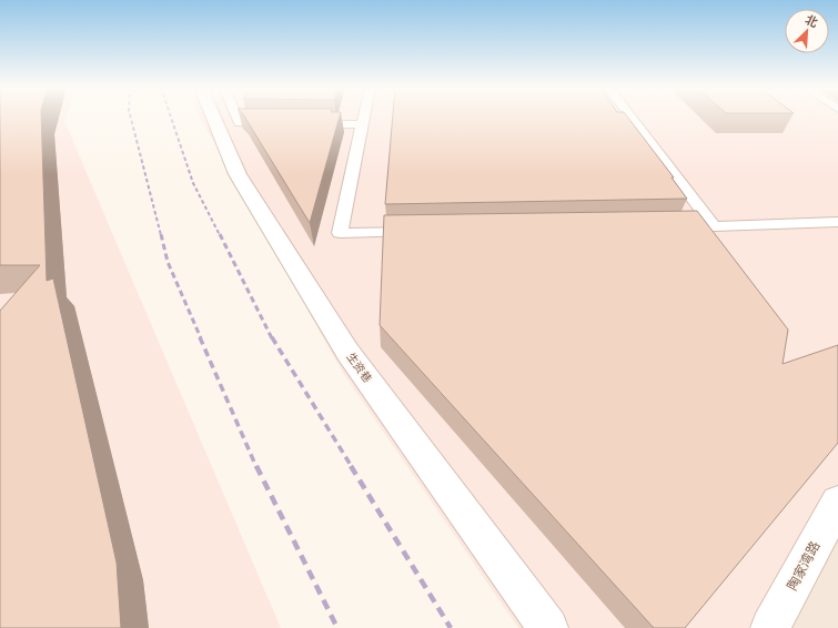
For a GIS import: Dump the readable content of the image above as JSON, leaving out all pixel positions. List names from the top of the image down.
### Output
{
  "streets": {
    "street": ["生资巷", "陶家湾路"]
  },
  "north": "top right"
}
